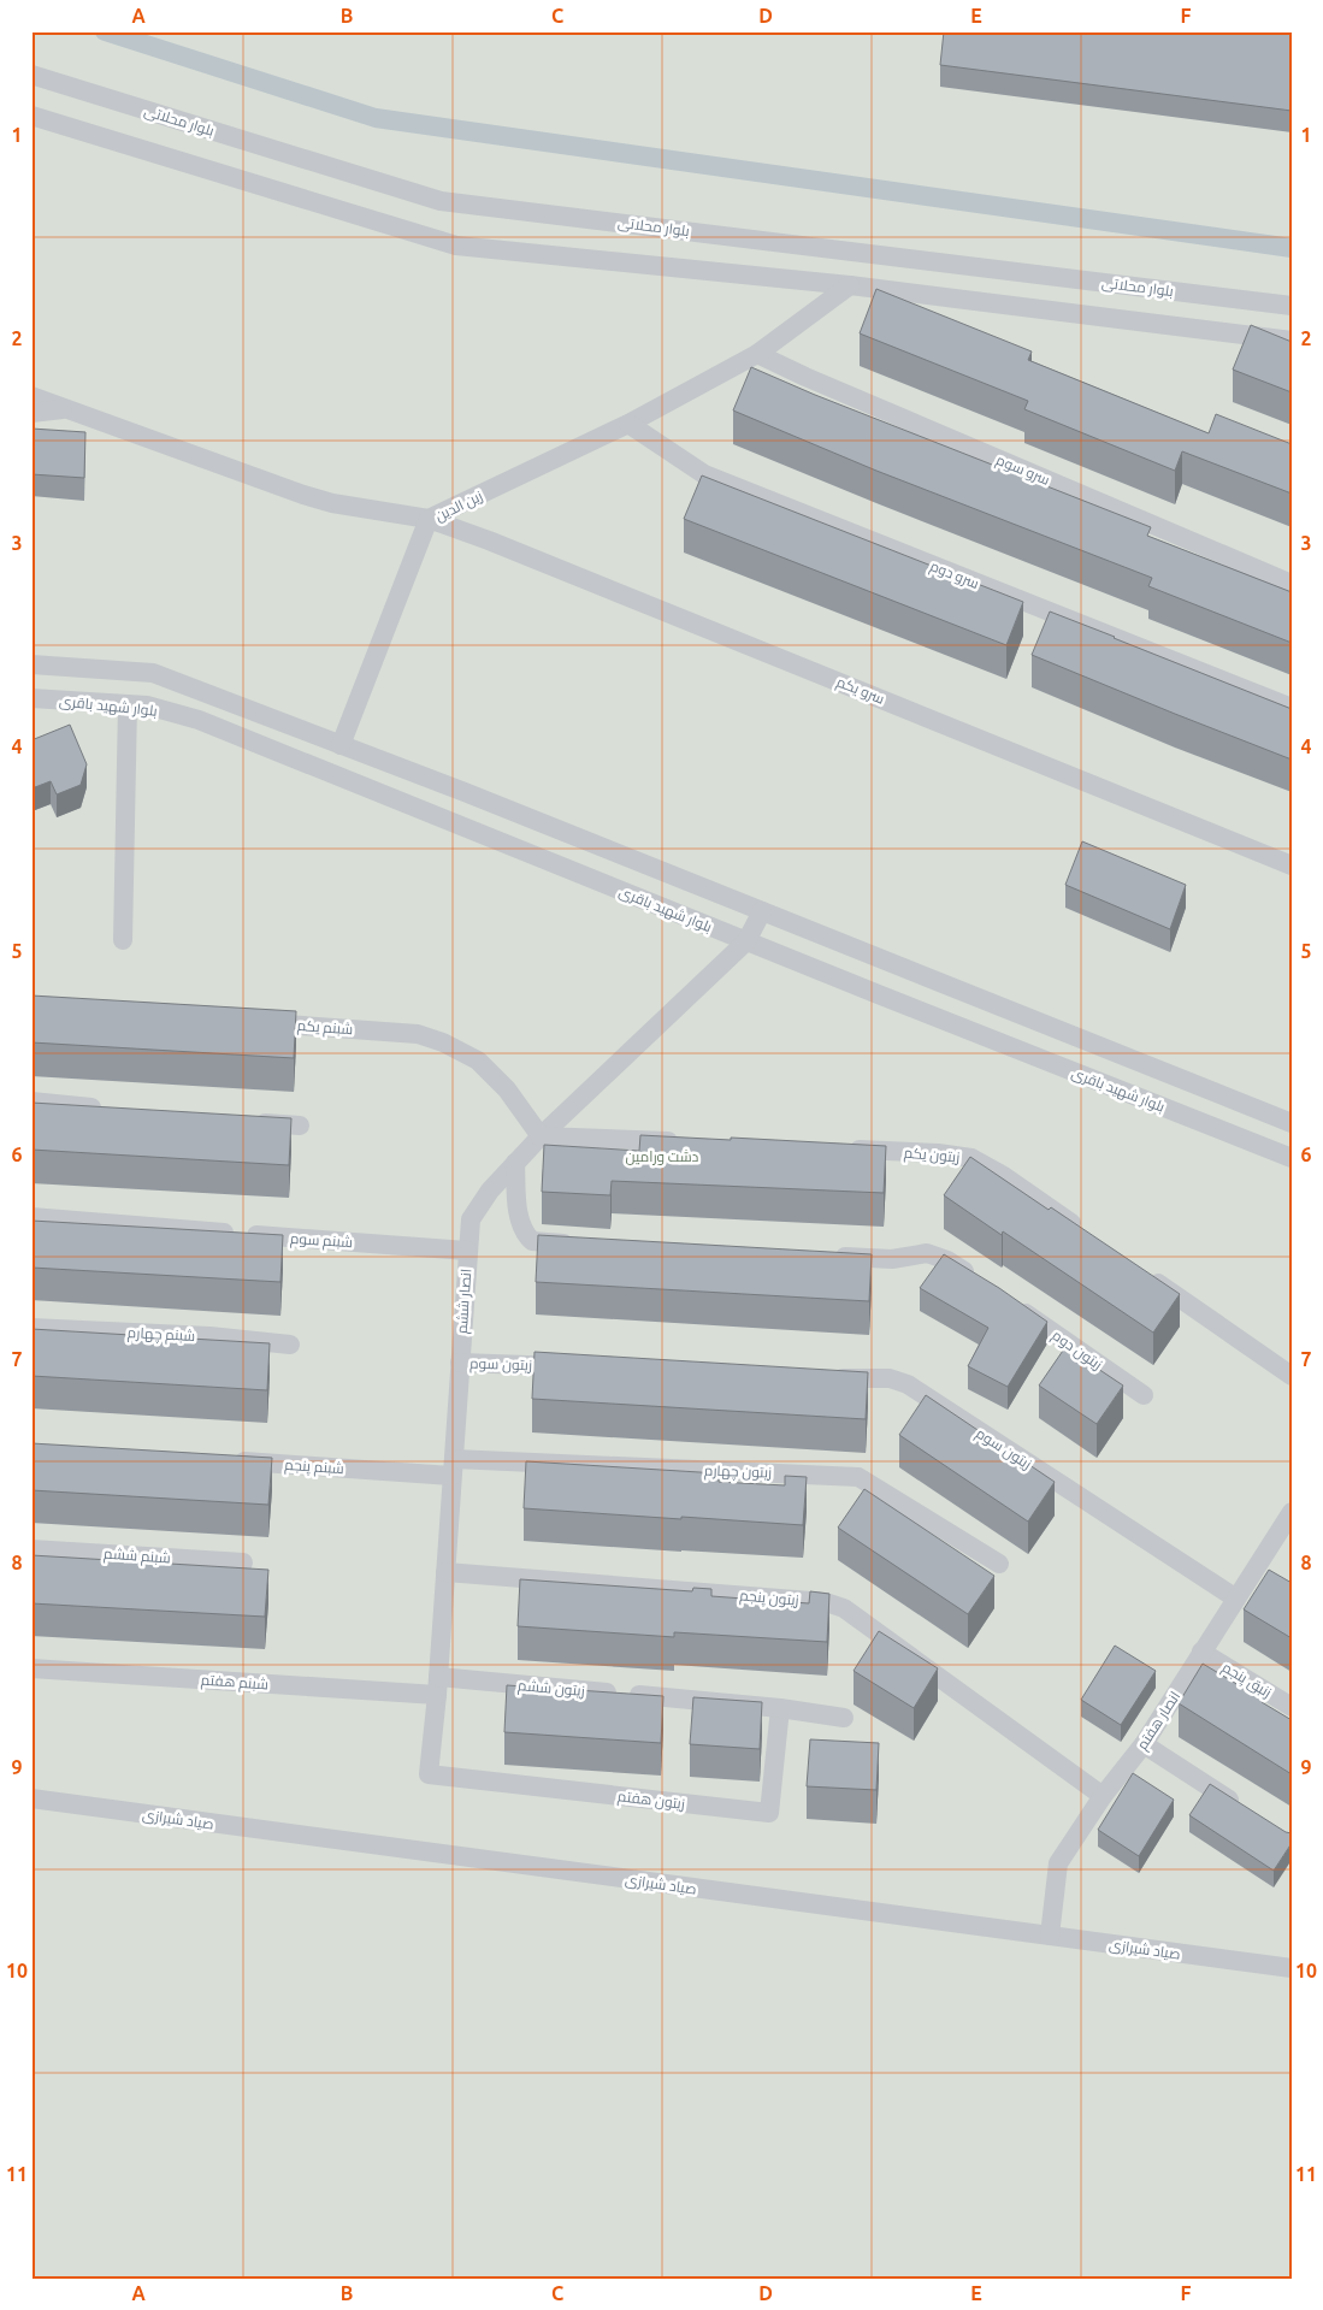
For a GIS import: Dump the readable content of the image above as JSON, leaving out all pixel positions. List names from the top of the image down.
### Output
{
  "streets": {
    "street": [
      "بلوار محلاتی",
      "سرو سوم",
      "زین الدین",
      "سرو دوم",
      "سرو یکم",
      "بلوار شهید باقری",
      "شبنم یکم",
      "زیتون یکم",
      "شبنم سوم",
      "انصار ششم",
      "شبنم چهارم",
      "زیتون دوم",
      "زیتون سوم",
      "شبنم پنجم",
      "زیتون چهارم",
      "شبنم ششم",
      "زیتون پنجم",
      "زنبق پنجم",
      "شبنم هفتم",
      "زیتون ششم",
      "انصار هفتم",
      "زیتون هفتم",
      "صیاد شیرازی"
    ]
  },
  "crossings": [
    ["سرو سوم", "زین الدین"],
    ["زین الدین", "سرو دوم"],
    ["زین الدین", "سرو یکم"],
    ["بلوار شهید باقری", "انصار ششم"],
    ["شبنم یکم", "انصار ششم"],
    ["شبنم سوم", "انصار ششم"],
    ["انصار ششم", "زیتون سوم"],
    ["انصار ششم", "شبنم پنجم"],
    ["انصار ششم", "زیتون چهارم"],
    ["انصار ششم", "زیتون پنجم"],
    ["انصار ششم", "شبنم هفتم"],
    ["انصار ششم", "زیتون ششم"],
    ["انصار ششم", "زیتون هفتم"],
    ["زیتون سوم", "انصار هفتم"],
    ["شبنم پنجم", "زیتون چهارم"],
    ["زیتون پنجم", "انصار هفتم"],
    ["زنبق پنجم", "انصار هفتم"],
    ["شبنم هفتم", "زیتون ششم"],
    ["زیتون ششم", "زیتون هفتم"],
    ["انصار هفتم", "صیاد شیرازی"]
  ],
  "parks": ["دشت ورامین"],
  "grid": {
    "columns": [
      "A",
      "B",
      "C",
      "D",
      "E",
      "F"
    ],
    "rows": [
      "1",
      "2",
      "3",
      "4",
      "5",
      "6",
      "7",
      "8",
      "9",
      "10",
      "11"
    ]
  }
}
